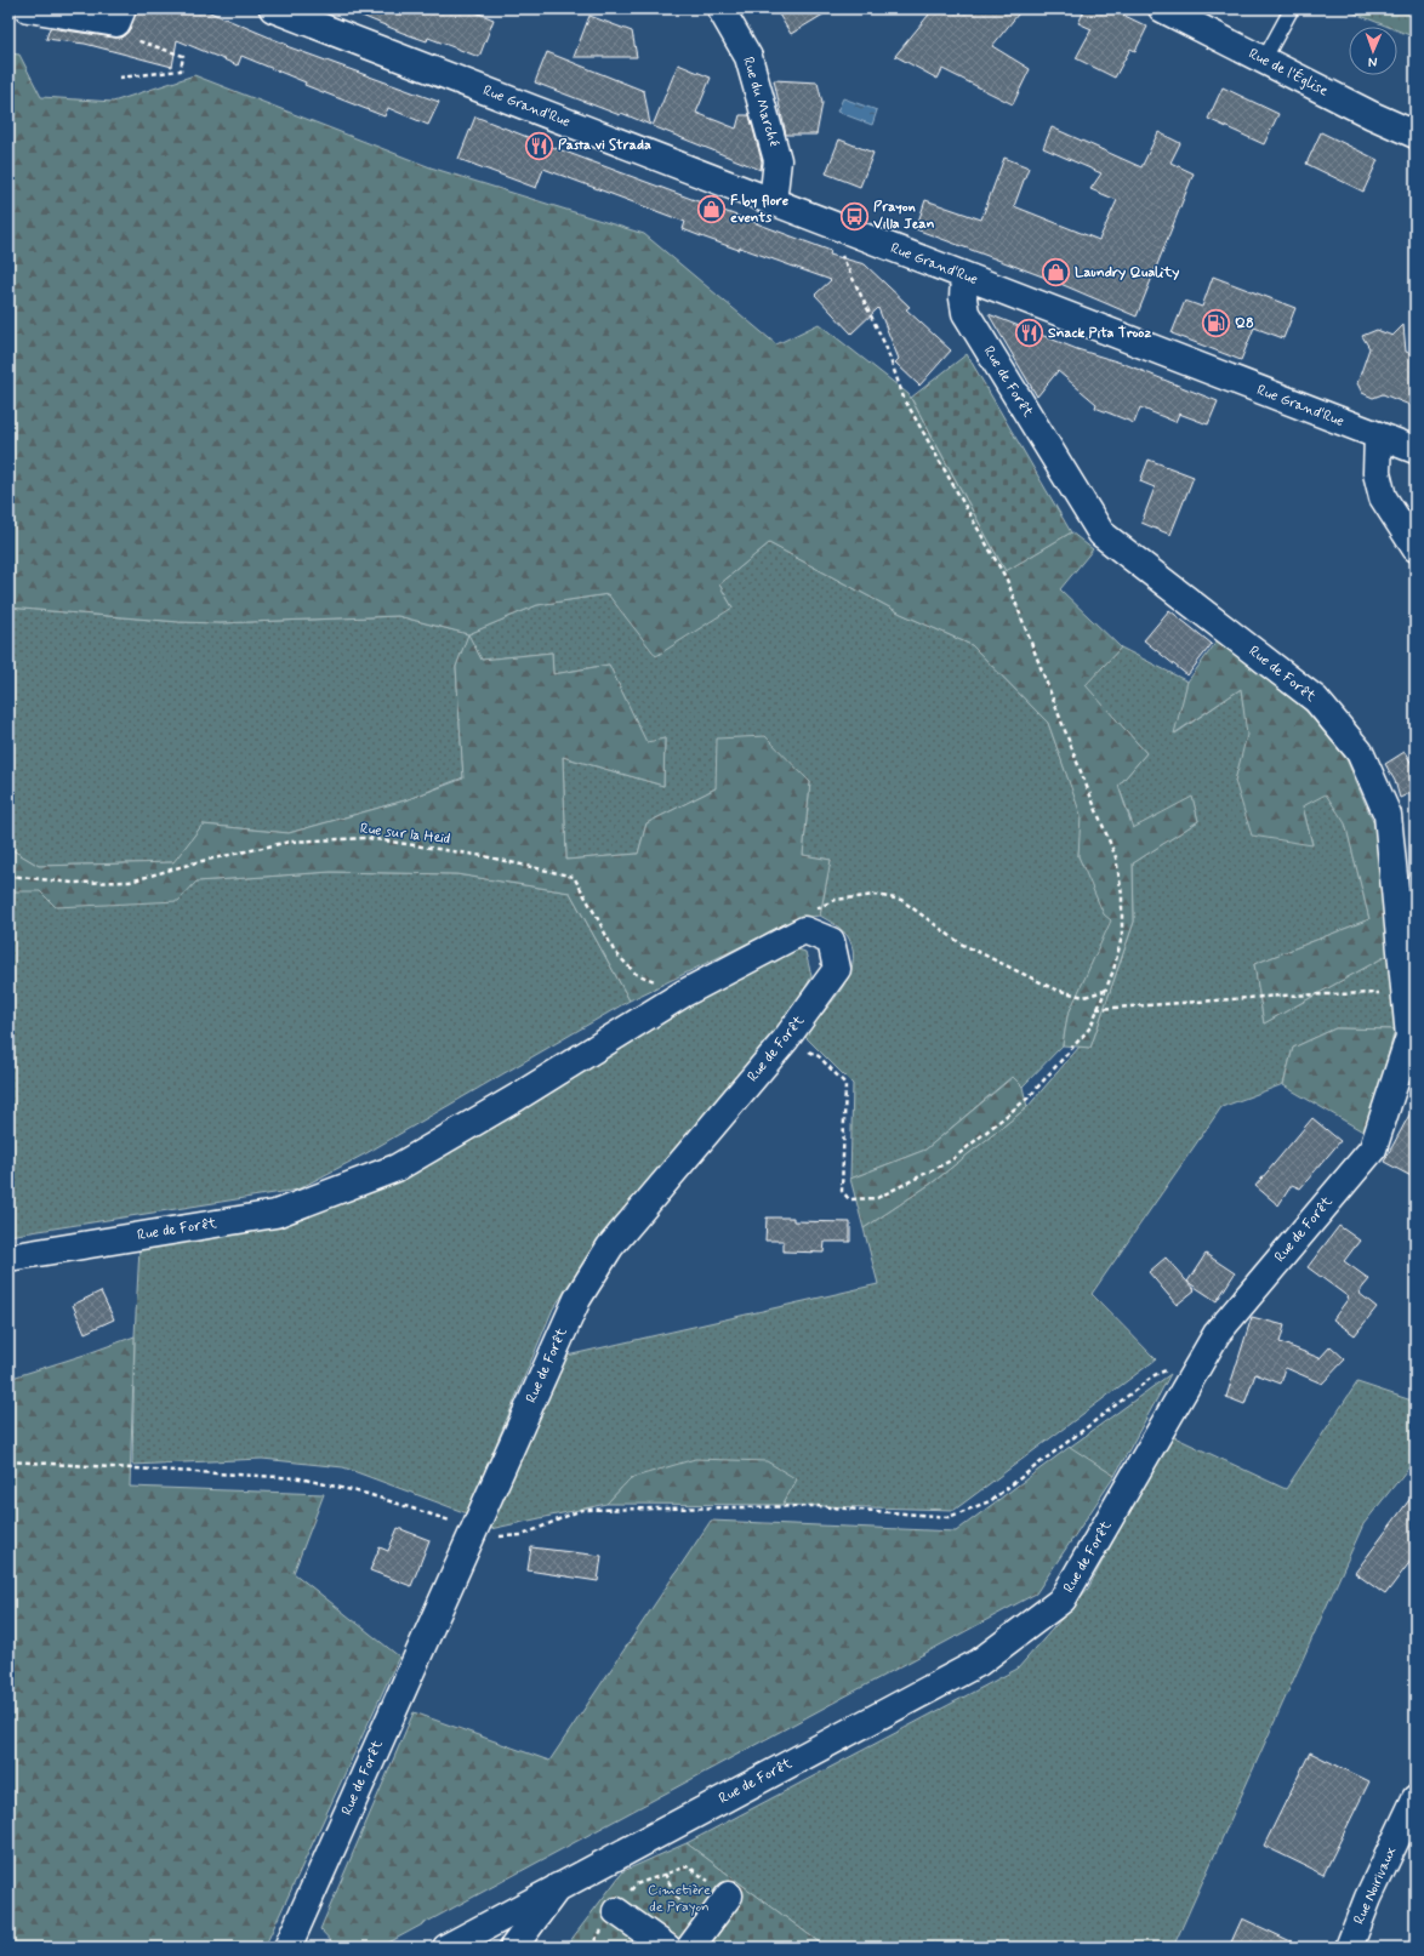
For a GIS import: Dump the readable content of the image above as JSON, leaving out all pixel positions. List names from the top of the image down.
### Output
{
  "streets": {
    "street": [
      "Rue de l'Église",
      "Rue du Marché",
      "Rue Grand'Rue",
      "Rue de Forêt",
      "Rue Noirivaux"
    ],
    "path": ["Rue sur la Heid"]
  },
  "crossings": [
    ["Rue du Marché", "Rue Grand'Rue"],
    ["Rue Grand'Rue", "Rue de Forêt"],
    ["Rue de Forêt", "Rue sur la Heid"]
  ],
  "parks": ["Cimetière de Prayon"],
  "places": {
    "restaurant": ["Pasta vi Strada", "Snack Pita Trooz"],
    "shop": ["F by flore events", "Laundry Quality"],
    "bus stop": ["Prayon Villa Jean"],
    "fuel station": ["Q8"]
  },
  "north": "bottom"
}
